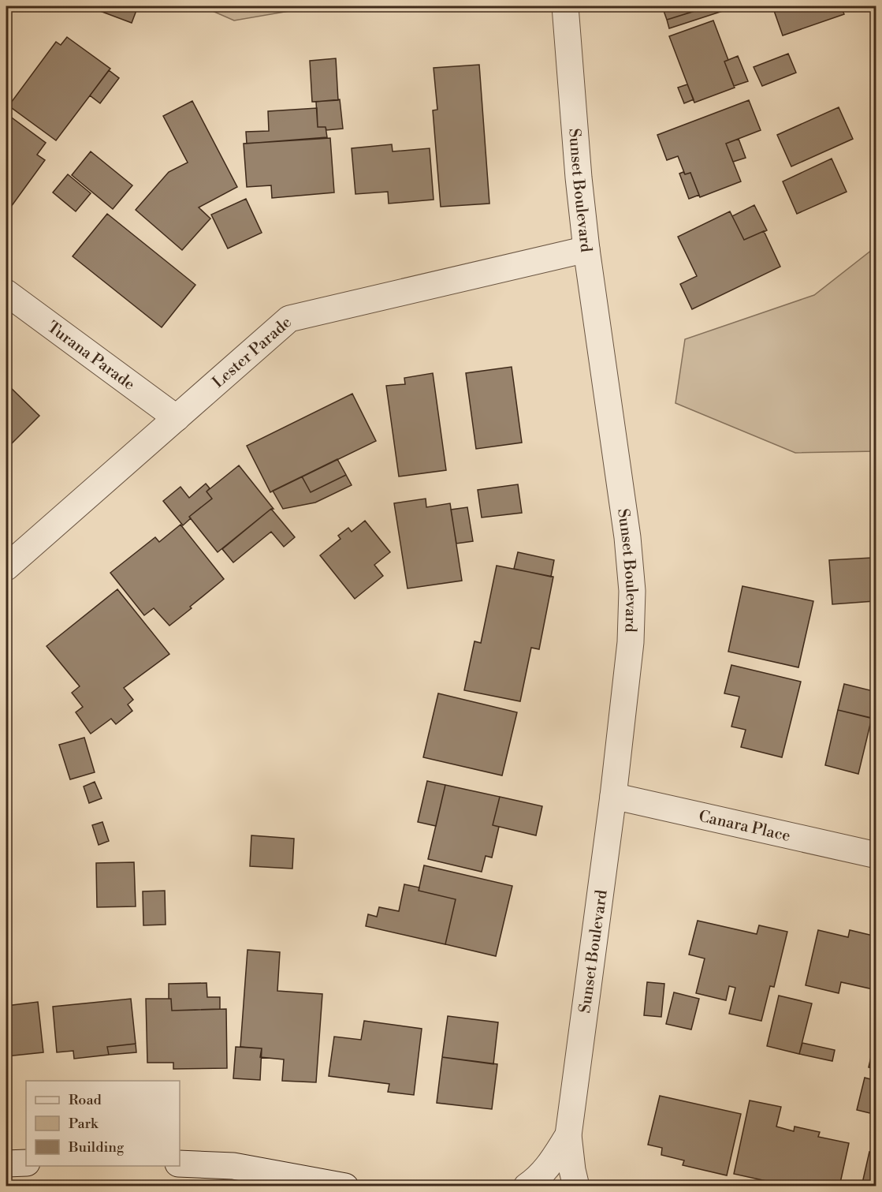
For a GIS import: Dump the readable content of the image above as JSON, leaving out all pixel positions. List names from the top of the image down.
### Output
{
  "streets": {
    "street": [
      "Sunset Boulevard",
      "Lester Parade",
      "Turana Parade",
      "Canara Place"
    ]
  },
  "crossings": [
    ["Sunset Boulevard", "Lester Parade"],
    ["Sunset Boulevard", "Canara Place"],
    ["Lester Parade", "Turana Parade"]
  ],
  "legend": ["Road", "Park", "Building"]
}
